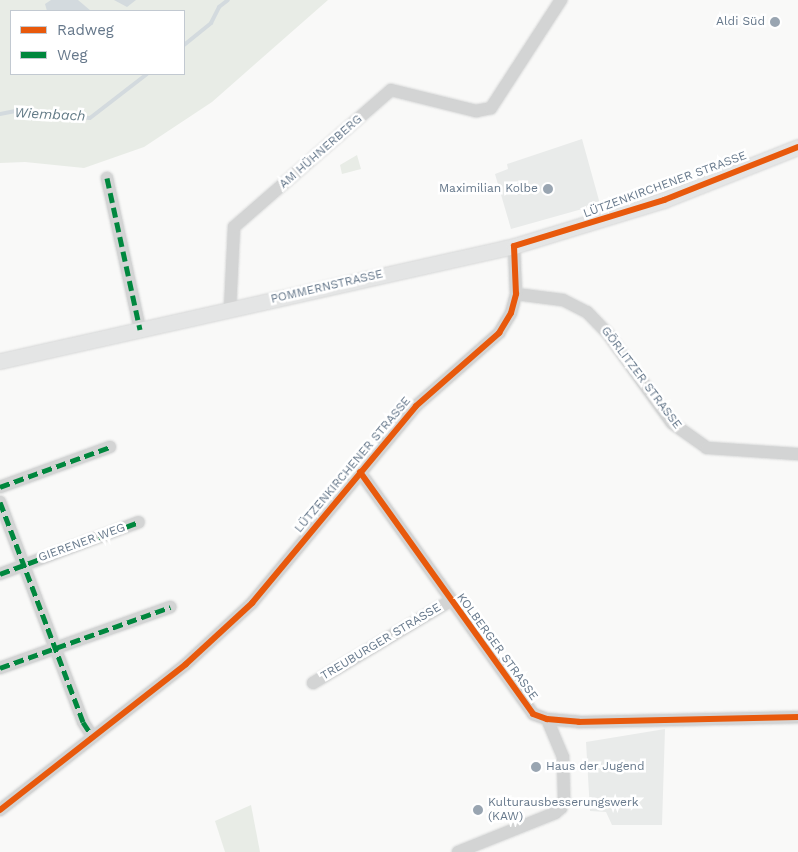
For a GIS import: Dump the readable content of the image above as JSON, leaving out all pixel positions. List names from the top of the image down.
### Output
{
  "streets": {
    "main road": ["LÜTZENKIRCHENER STRASSE", "POMMERNSTRASSE"],
    "street": [
      "AM HÜHNERBERG",
      "GÖRLITZER STRASSE",
      "GIERENER WEG",
      "TREUBURGER STRASSE",
      "KOLBERGER STRASSE"
    ]
  },
  "crossings": [
    ["AM HÜHNERBERG", "POMMERNSTRASSE"],
    ["LÜTZENKIRCHENER STRASSE", "POMMERNSTRASSE"],
    ["LÜTZENKIRCHENER STRASSE", "GÖRLITZER STRASSE"],
    ["LÜTZENKIRCHENER STRASSE", "GIERENER WEG"],
    ["LÜTZENKIRCHENER STRASSE", "KOLBERGER STRASSE"],
    ["TREUBURGER STRASSE", "KOLBERGER STRASSE"]
  ],
  "water": ["Wiembach"],
  "places": [
    "Aldi Süd",
    "Maximilian Kolbe",
    "Haus der Jugend",
    "Kulturausbesserungswerk (KAW)"
  ],
  "legend": ["Radweg", "Weg"]
}
